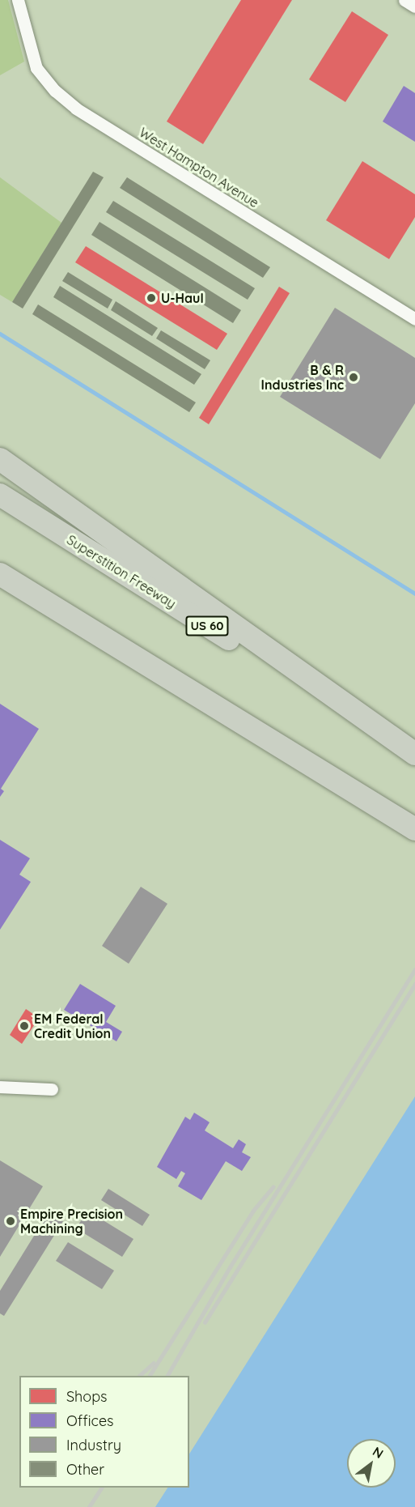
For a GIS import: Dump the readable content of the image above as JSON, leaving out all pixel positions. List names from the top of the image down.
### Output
{
  "streets": {
    "highway": ["Superstition Freeway", "US 60"],
    "street": ["West Hampton Avenue"]
  },
  "places": [
    "U-Haul",
    "B & R Industries Inc",
    "EM Federal Credit Union",
    "Empire Precision Machining"
  ],
  "legend": [
    "Shops",
    "Offices",
    "Industry",
    "Other"
  ],
  "north": "top right"
}
